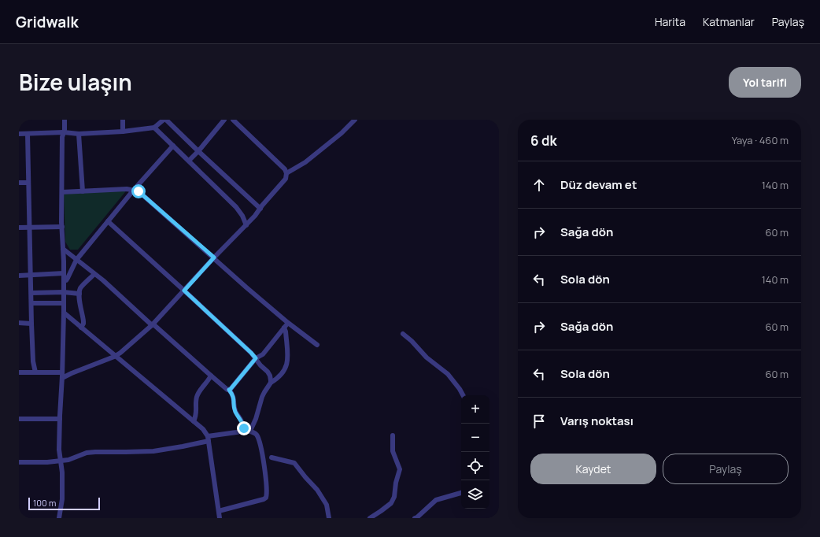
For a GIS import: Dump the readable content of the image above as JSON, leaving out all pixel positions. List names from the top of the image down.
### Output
{
  "scale_bar": "100 m",
  "page": {
    "header": "Gridwalk",
    "nav": ["Harita", "Katmanlar", "Paylaş"],
    "title": "Bize ulaşın",
    "buttons": [
      "Yol tarifi",
      ["Kaydet", "Paylaş"]
    ],
    "heading": ["6 dk", "Yaya · 460 m"],
    "list": [
      ["Düz devam et", "140 m"],
      ["Sağa dön", "60 m"],
      ["Sola dön", "140 m"],
      ["Sağa dön", "60 m"],
      ["Sola dön", "60 m"],
      "Varış noktası"
    ],
    "map_buttons": ["+", "−"],
    "scale": "100 m"
  }
}
